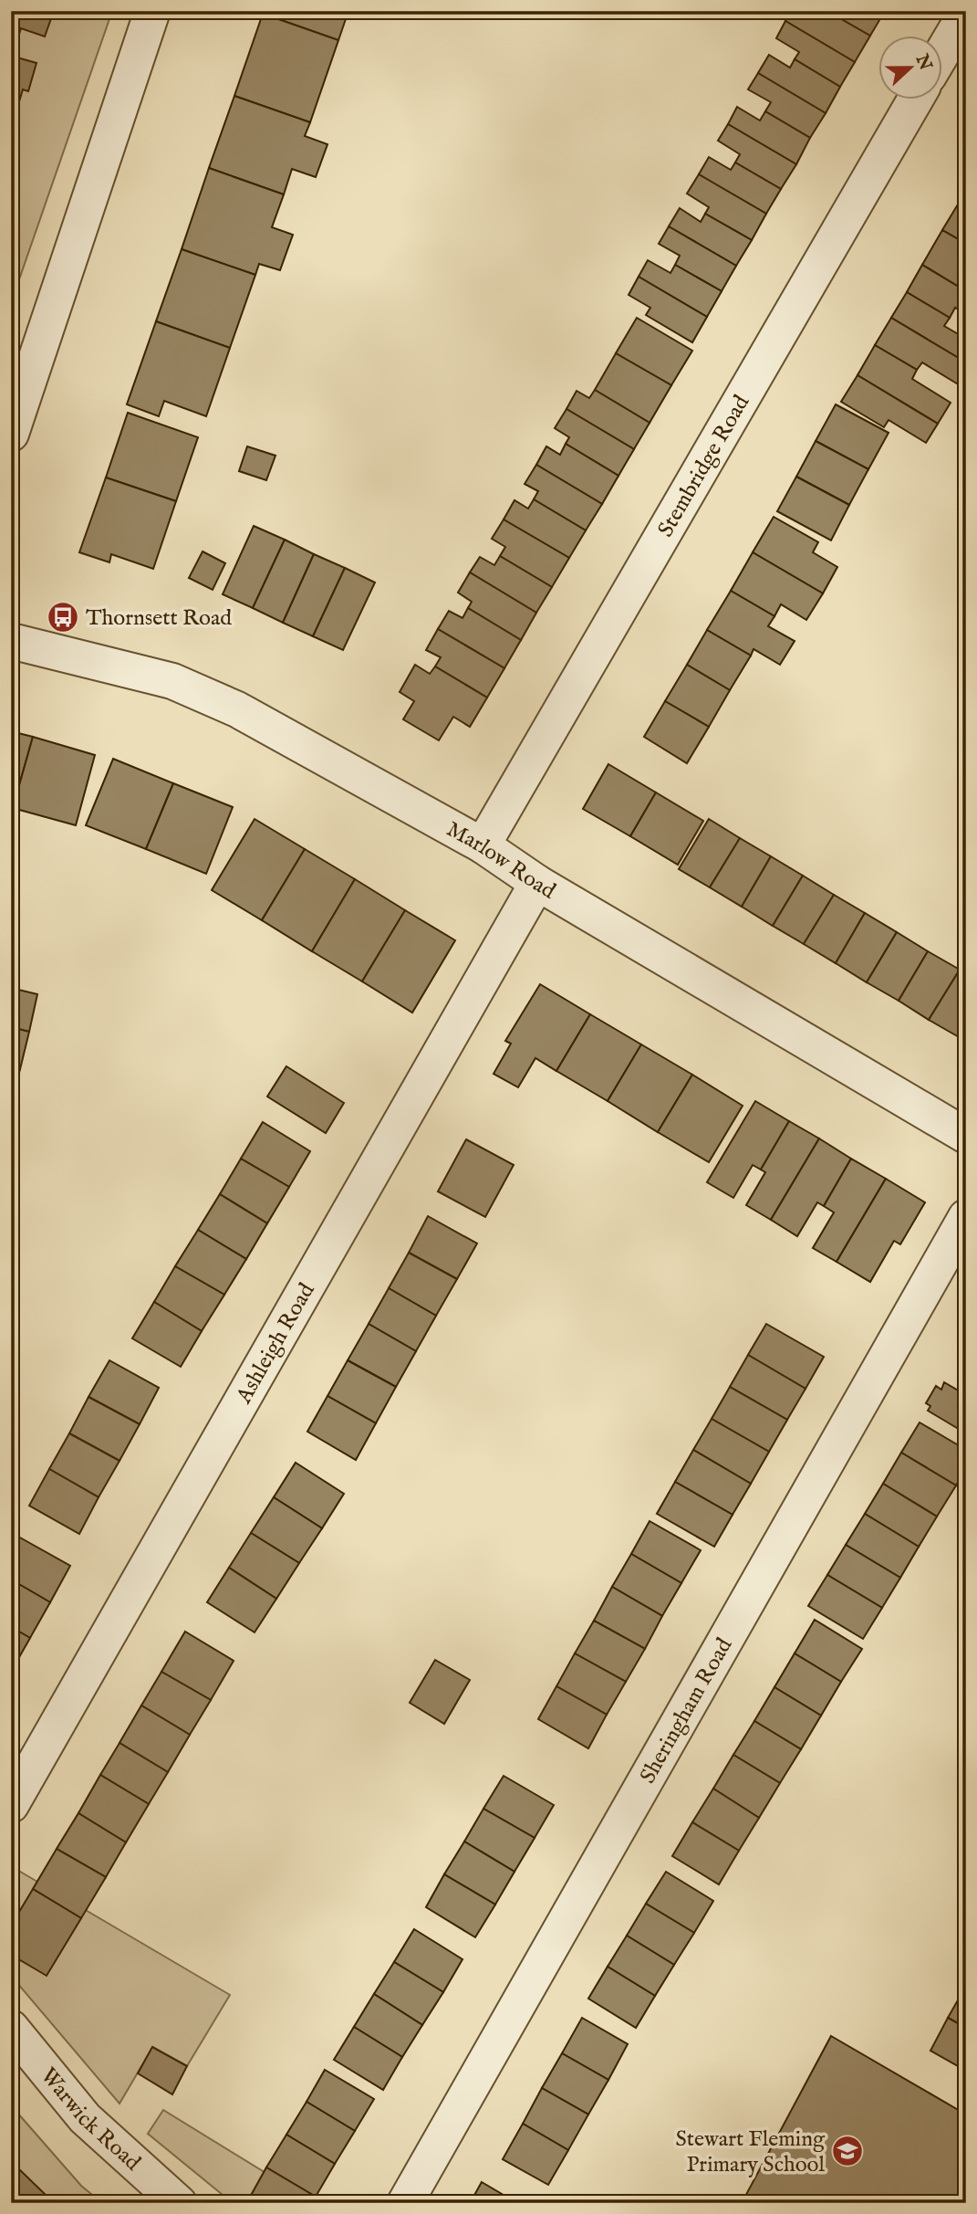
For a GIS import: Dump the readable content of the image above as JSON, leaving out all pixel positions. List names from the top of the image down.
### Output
{
  "streets": {
    "street": [
      "Stembridge Road",
      "Marlow Road",
      "Ashleigh Road",
      "Sheringham Road",
      "Warwick Road"
    ]
  },
  "crossings": [
    ["Stembridge Road", "Marlow Road"],
    ["Marlow Road", "Ashleigh Road"]
  ],
  "places": {
    "bus stop": ["Thornsett Road"],
    "school or university": ["Stewart Fleming Primary School"]
  },
  "north": "right"
}
